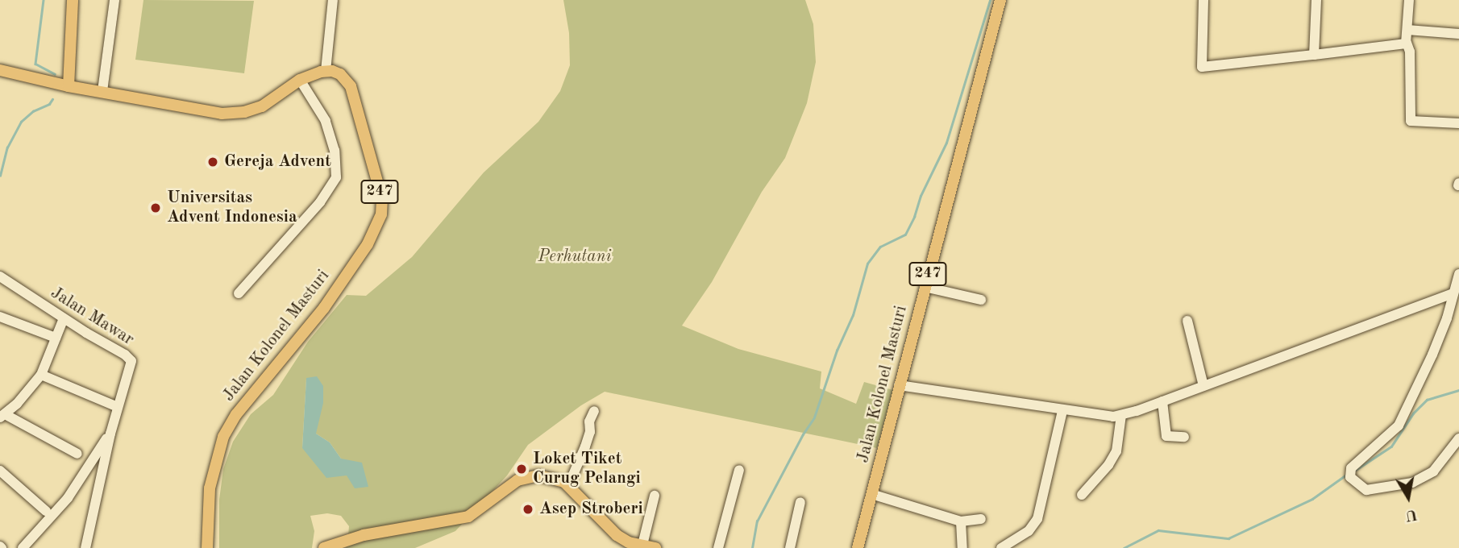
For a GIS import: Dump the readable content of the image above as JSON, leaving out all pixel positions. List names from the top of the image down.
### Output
{
  "streets": {
    "main road": ["247", "Jalan Kolonel Masturi"],
    "street": ["Jalan Mawar"]
  },
  "parks": ["Perhutani"],
  "places": [
    "Gereja Advent",
    "Universitas Advent Indonesia",
    "Loket Tiket Curug Pelangi",
    "Asep Stroberi"
  ],
  "north": "bottom"
}
